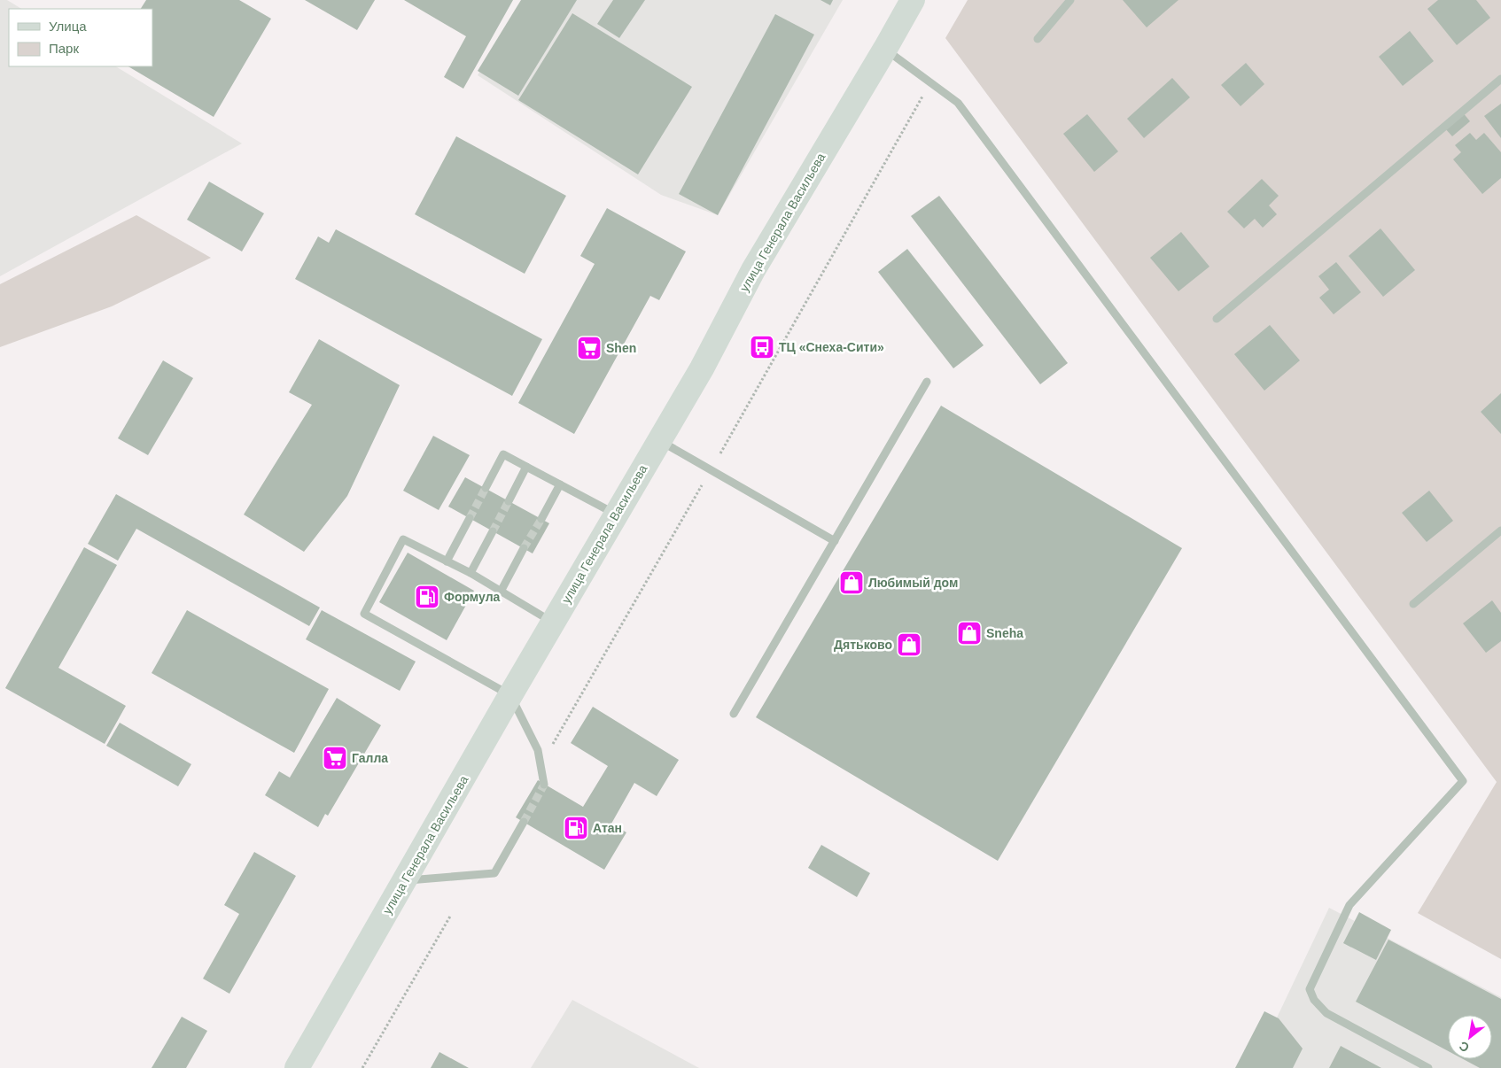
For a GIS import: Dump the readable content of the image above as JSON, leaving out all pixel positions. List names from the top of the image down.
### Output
{
  "streets": {
    "main road": ["улица Генерала Васильева"]
  },
  "places": {
    "bus stop": ["ТЦ «Снеха-Сити»"],
    "supermarket": ["Shen", "Галла"],
    "shop": ["Любимый дом", "Sneha", "Дятьково"],
    "fuel station": ["Формула", "Атан"]
  },
  "legend": ["Улица", "Парк"],
  "north": "bottom left"
}
